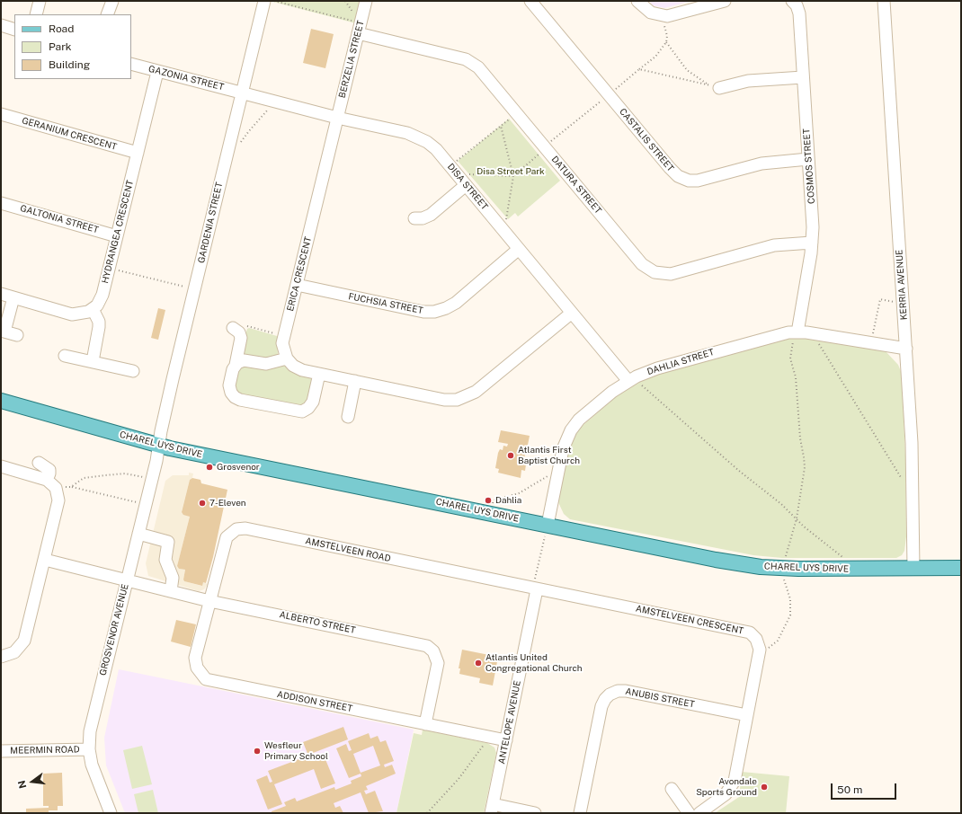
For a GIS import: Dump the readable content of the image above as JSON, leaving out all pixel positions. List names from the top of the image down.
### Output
{
  "streets": {
    "main road": ["CHAREL UYS DRIVE"],
    "street": [
      "BERZELIA STREET",
      "GAZONIA STREET",
      "GERANIUM CRESCENT",
      "CASTALIS STREET",
      "COSMOS STREET",
      "DATURA STREET",
      "DISA STREET",
      "GALTONIA STREET",
      "GARDENIA STREET",
      "HYDRANGEA CRESCENT",
      "ERICA CRESCENT",
      "KERRIA AVENUE",
      "FUCHSIA STREET",
      "DAHLIA STREET",
      "AMSTELVEEN ROAD",
      "AMSTELVEEN CRESCENT",
      "ALBERTO STREET",
      "GROSVENOR AVENUE",
      "ANUBIS STREET",
      "ADDISON STREET",
      "ANTELOPE AVENUE",
      "MEERMIN ROAD"
    ]
  },
  "crossings": [
    ["BERZELIA STREET", "DATURA STREET"],
    ["BERZELIA STREET", "DISA STREET"],
    ["BERZELIA STREET", "ERICA CRESCENT"],
    ["GAZONIA STREET", "DISA STREET"],
    ["GAZONIA STREET", "GARDENIA STREET"],
    ["GAZONIA STREET", "HYDRANGEA CRESCENT"],
    ["GERANIUM CRESCENT", "HYDRANGEA CRESCENT"],
    ["CASTALIS STREET", "COSMOS STREET"],
    ["COSMOS STREET", "DATURA STREET"],
    ["COSMOS STREET", "DAHLIA STREET"],
    ["DISA STREET", "GARDENIA STREET"],
    ["DISA STREET", "ERICA CRESCENT"],
    ["DISA STREET", "FUCHSIA STREET"],
    ["DISA STREET", "DAHLIA STREET"],
    ["GALTONIA STREET", "HYDRANGEA CRESCENT"],
    ["GARDENIA STREET", "CHAREL UYS DRIVE"],
    ["GARDENIA STREET", "GROSVENOR AVENUE"],
    ["ERICA CRESCENT", "FUCHSIA STREET"],
    ["KERRIA AVENUE", "DAHLIA STREET"],
    ["KERRIA AVENUE", "CHAREL UYS DRIVE"],
    ["DAHLIA STREET", "CHAREL UYS DRIVE"],
    ["CHAREL UYS DRIVE", "GROSVENOR AVENUE"],
    ["AMSTELVEEN ROAD", "AMSTELVEEN CRESCENT"],
    ["AMSTELVEEN ROAD", "ALBERTO STREET"],
    ["AMSTELVEEN ROAD", "ADDISON STREET"],
    ["AMSTELVEEN ROAD", "ANTELOPE AVENUE"],
    ["AMSTELVEEN CRESCENT", "ANTELOPE AVENUE"],
    ["ALBERTO STREET", "GROSVENOR AVENUE"],
    ["ALBERTO STREET", "ADDISON STREET"],
    ["GROSVENOR AVENUE", "MEERMIN ROAD"],
    ["ADDISON STREET", "ANTELOPE AVENUE"]
  ],
  "parks": ["Disa Street Park"],
  "places": [
    "Atlantis First Baptist Church",
    "Grosvenor",
    "Dahlia",
    "7-Eleven",
    "Atlantis United Congregational Church",
    "Wesfleur Primary School",
    "Avondale Sports Ground"
  ],
  "legend": ["Road", "Park", "Building"],
  "scale_bar": "50 m",
  "north": "left"
}
